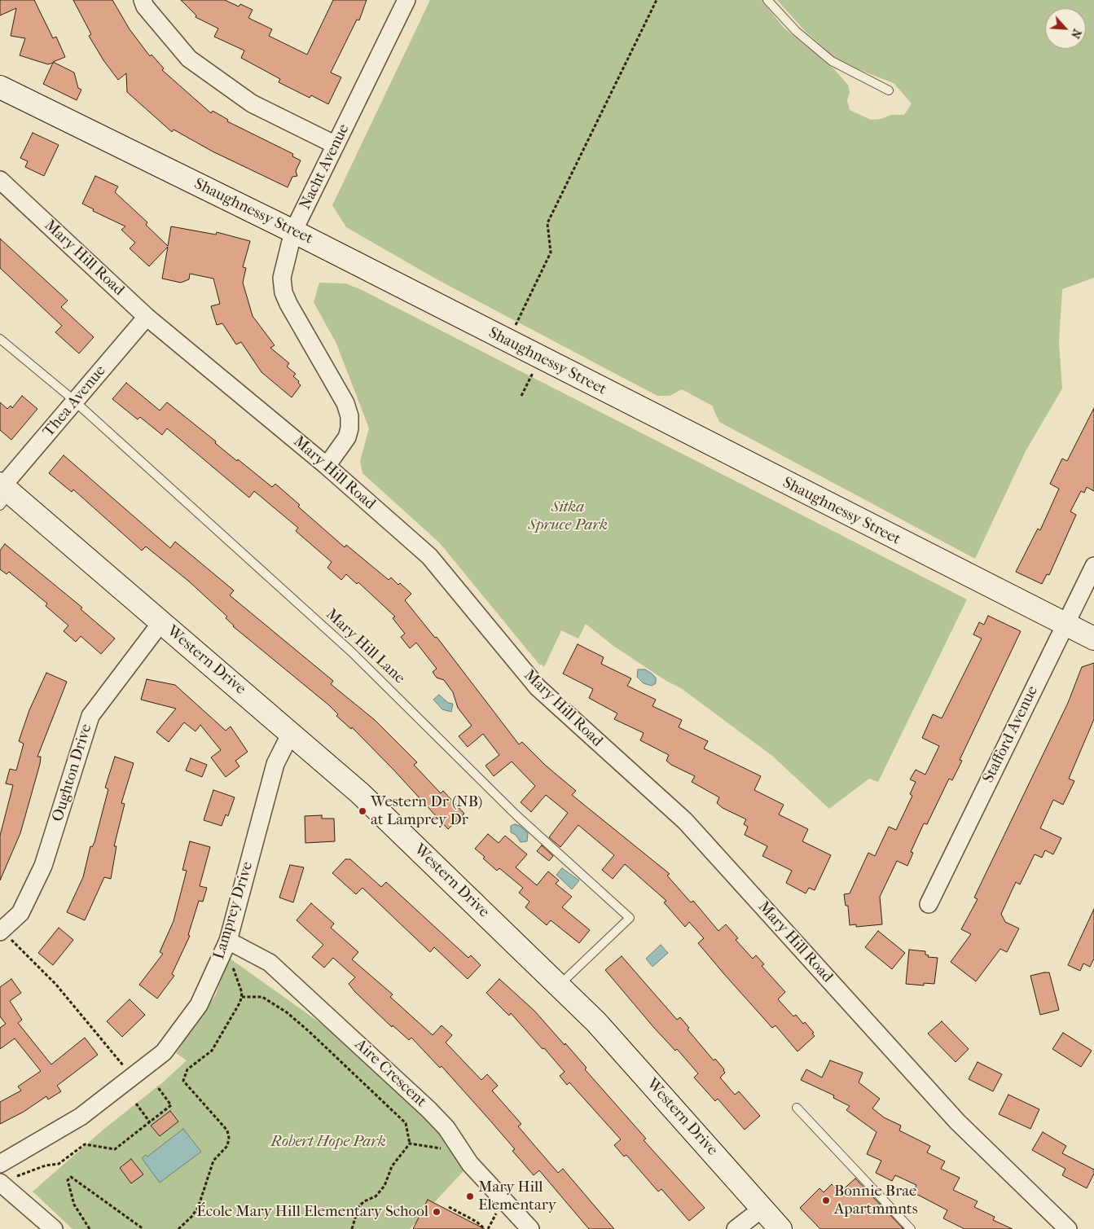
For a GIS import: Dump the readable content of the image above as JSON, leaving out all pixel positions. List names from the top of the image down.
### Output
{
  "streets": {
    "main road": ["Shaughnessy Street", "Western Drive"],
    "street": [
      "Nacht Avenue",
      "Mary Hill Road",
      "Thea Avenue",
      "Stafford Avenue",
      "Oughton Drive",
      "Lamprey Drive",
      "Aire Crescent"
    ],
    "lane": ["Mary Hill Lane"]
  },
  "crossings": [
    ["Nacht Avenue", "Shaughnessy Street"],
    ["Nacht Avenue", "Mary Hill Road"],
    ["Shaughnessy Street", "Stafford Avenue"],
    ["Mary Hill Road", "Thea Avenue"],
    ["Thea Avenue", "Mary Hill Lane"],
    ["Thea Avenue", "Western Drive"],
    ["Mary Hill Lane", "Western Drive"],
    ["Western Drive", "Oughton Drive"],
    ["Western Drive", "Lamprey Drive"],
    ["Lamprey Drive", "Aire Crescent"]
  ],
  "parks": ["Sitka Spruce Park", "Robert Hope Park"],
  "places": [
    "Western Dr (NB) at Lamprey Dr",
    "Mary Hill Elementary",
    "Bonnie Brae Apartmmnts",
    "École Mary Hill Elementary School"
  ],
  "north": "bottom right"
}
